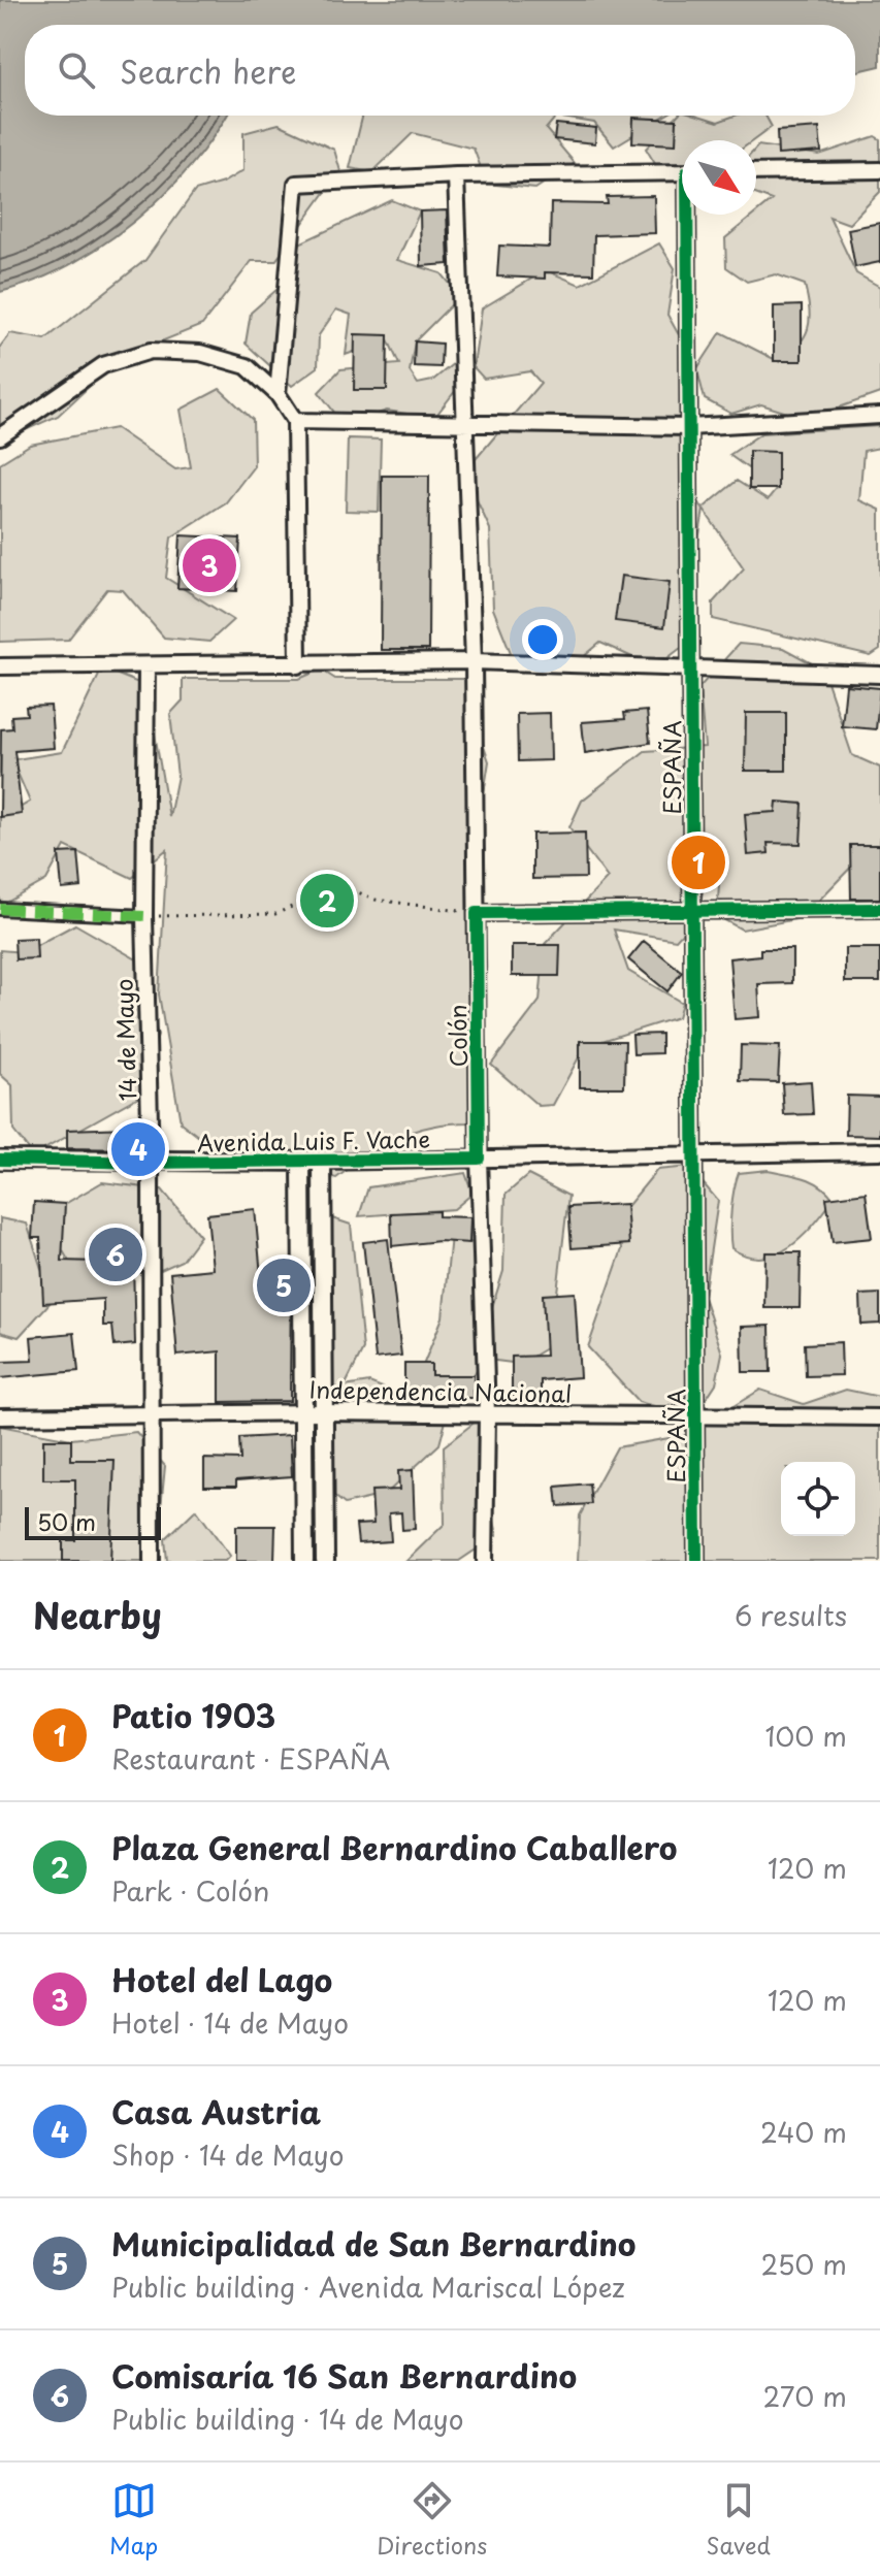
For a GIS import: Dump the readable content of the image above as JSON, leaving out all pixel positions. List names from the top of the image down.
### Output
{
  "streets": {
    "street": [
      "ESPAÑA",
      "Colón",
      "14 de Mayo",
      "Avenida Luis F. Vache",
      "Independencia Nacional"
    ]
  },
  "crossings": [
    ["ESPAÑA", "Avenida Luis F. Vache"],
    ["ESPAÑA", "Independencia Nacional"],
    ["Colón", "Avenida Luis F. Vache"],
    ["Colón", "Independencia Nacional"],
    ["14 de Mayo", "Avenida Luis F. Vache"],
    ["14 de Mayo", "Independencia Nacional"]
  ],
  "scale_bar": "50 m",
  "north": "bottom right",
  "page": {
    "search": "Search here",
    "pins": [
      "3",
      "1",
      "2",
      "4",
      "6",
      "5"
    ],
    "scale": "50 m",
    "heading": ["Nearby", "6 results"],
    "list": [
      {
        "mark": "1",
        "name": "Patio 1903",
        "note": "Restaurant · ESPAÑA",
        "value": "100 m"
      },
      {
        "mark": "2",
        "name": "Plaza General Bernardino Caballero",
        "note": "Park · Colón",
        "value": "120 m"
      },
      {
        "mark": "3",
        "name": "Hotel del Lago",
        "note": "Hotel · 14 de Mayo",
        "value": "120 m"
      },
      {
        "mark": "4",
        "name": "Casa Austria",
        "note": "Shop · 14 de Mayo",
        "value": "240 m"
      },
      {
        "mark": "5",
        "name": "Municipalidad de San Bernardino",
        "note": "Public building · Avenida Mariscal López",
        "value": "250 m"
      },
      {
        "mark": "6",
        "name": "Comisaría 16 San Bernardino",
        "note": "Public building · 14 de Mayo",
        "value": "270 m"
      }
    ],
    "nav": ["Map", "Directions", "Saved"]
  }
}
